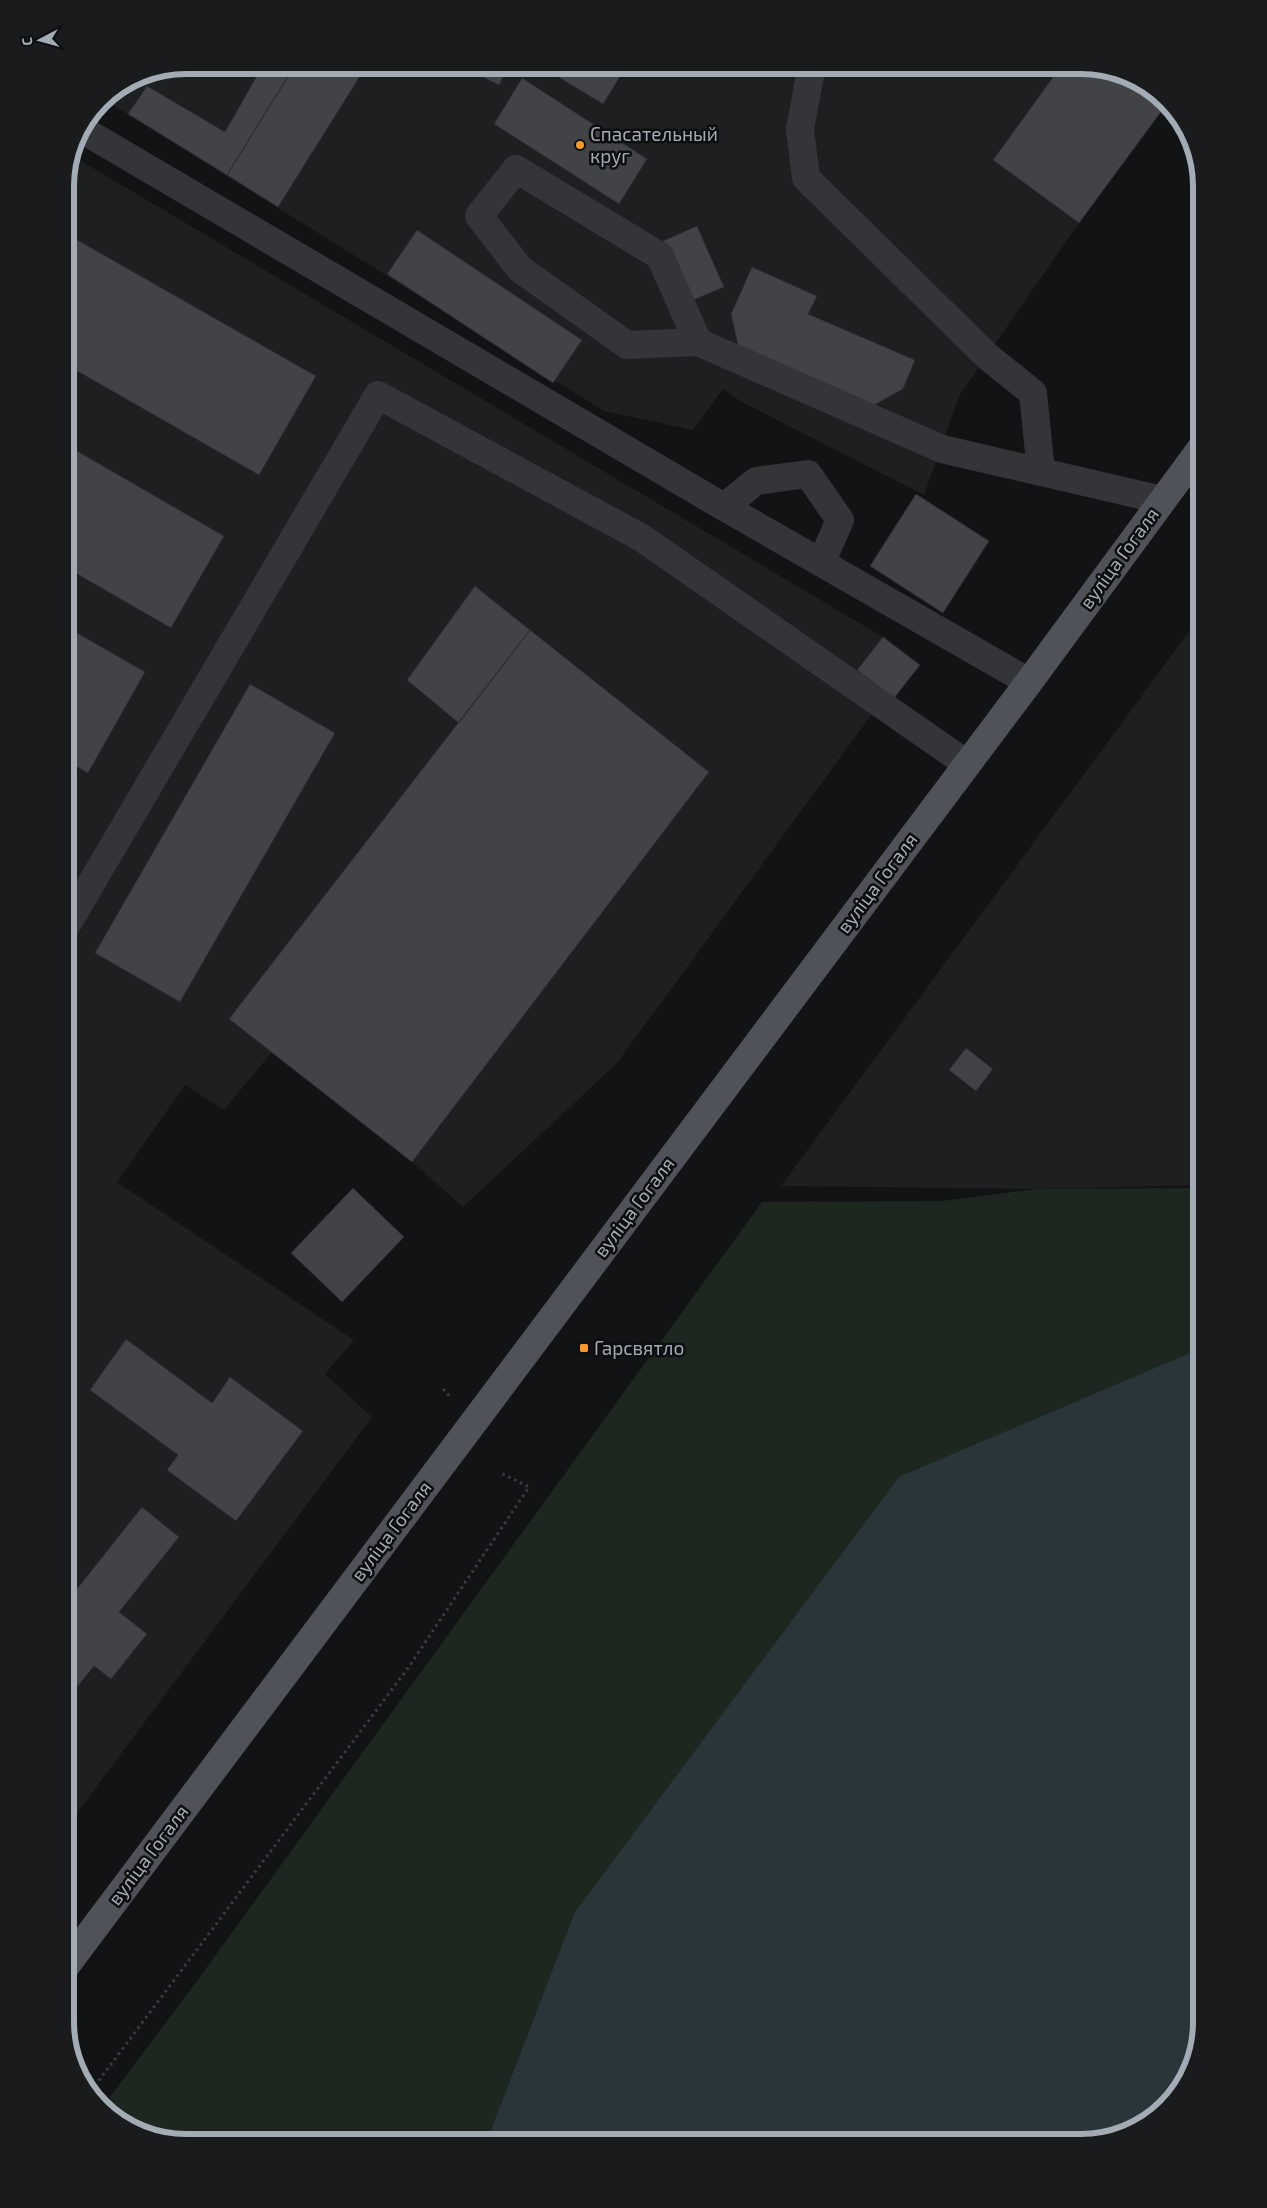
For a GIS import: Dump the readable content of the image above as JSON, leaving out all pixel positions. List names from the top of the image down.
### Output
{
  "streets": {
    "main road": ["вуліца Гогаля"]
  },
  "places": {
    "other": ["Спасательный круг"],
    "transit": ["Гарсвятло"]
  },
  "north": "left"
}
